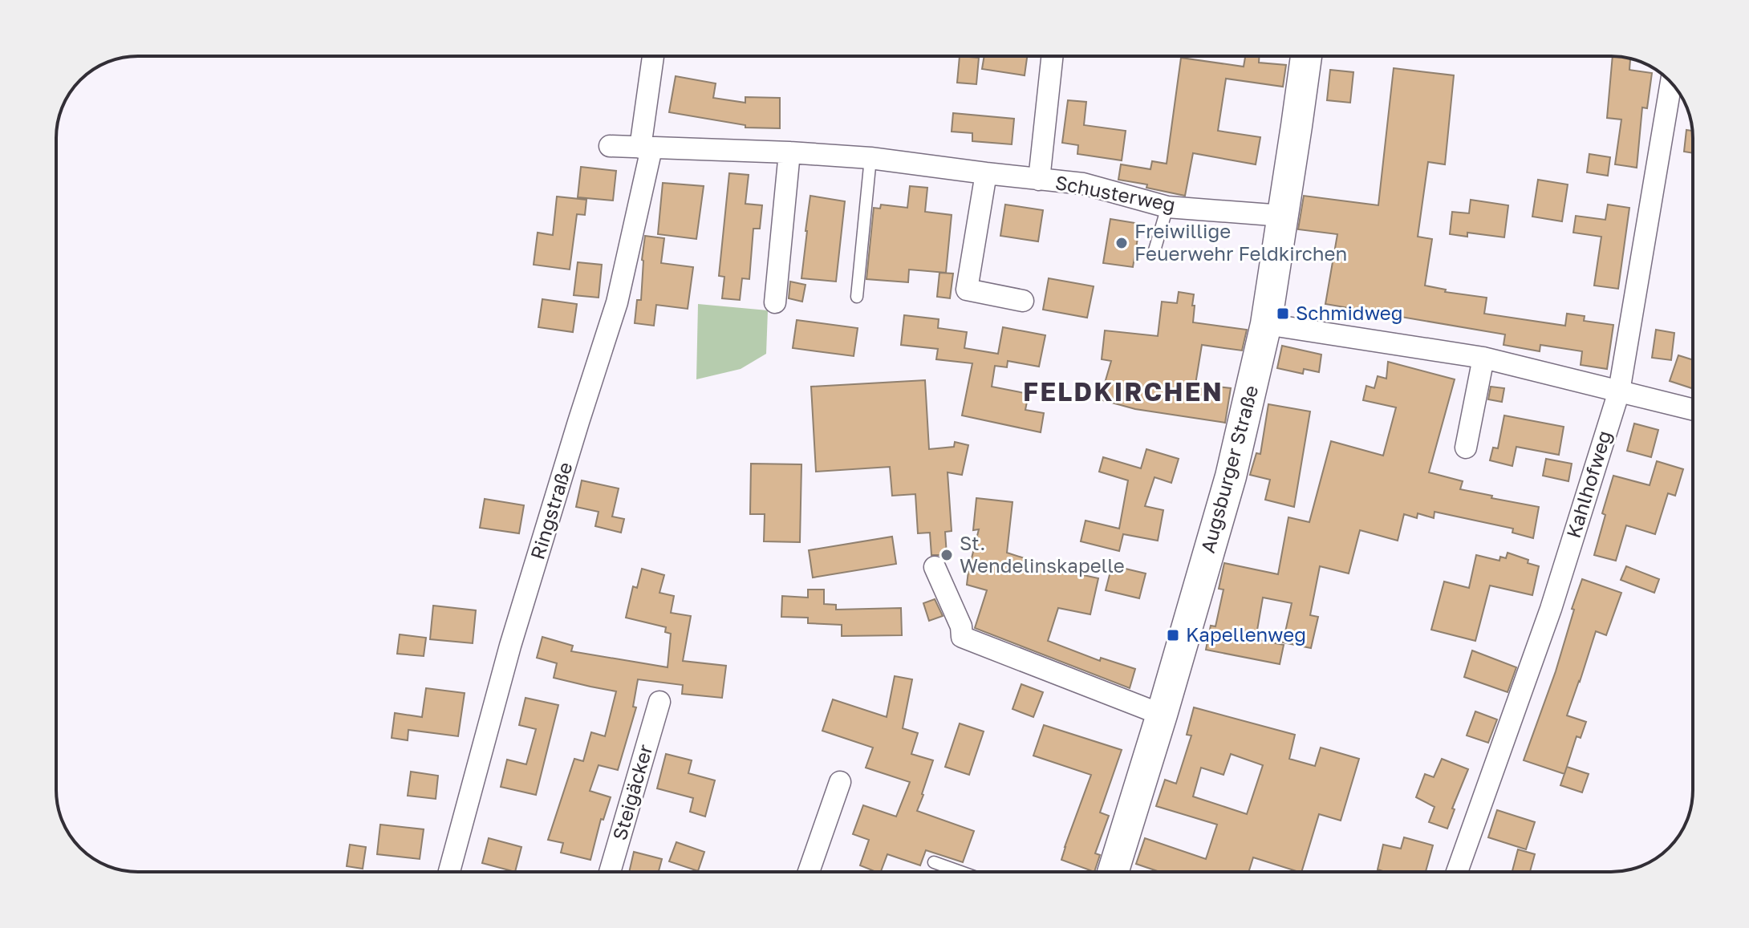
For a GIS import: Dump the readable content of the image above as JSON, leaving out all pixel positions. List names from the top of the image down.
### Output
{
  "streets": {
    "main road": ["Augsburger Straße"],
    "street": [
      "Schusterweg",
      "Kahlhofweg",
      "Ringstraße",
      "Steigäcker"
    ]
  },
  "crossings": [
    ["Schusterweg", "Augsburger Straße"],
    ["Schusterweg", "Ringstraße"]
  ],
  "districts": ["FELDKIRCHEN"],
  "places": {
    "other": ["Freiwillige Feuerwehr Feldkirchen", "St. Wendelinskapelle"],
    "transit": ["Schmidweg", "Kapellenweg"]
  }
}
